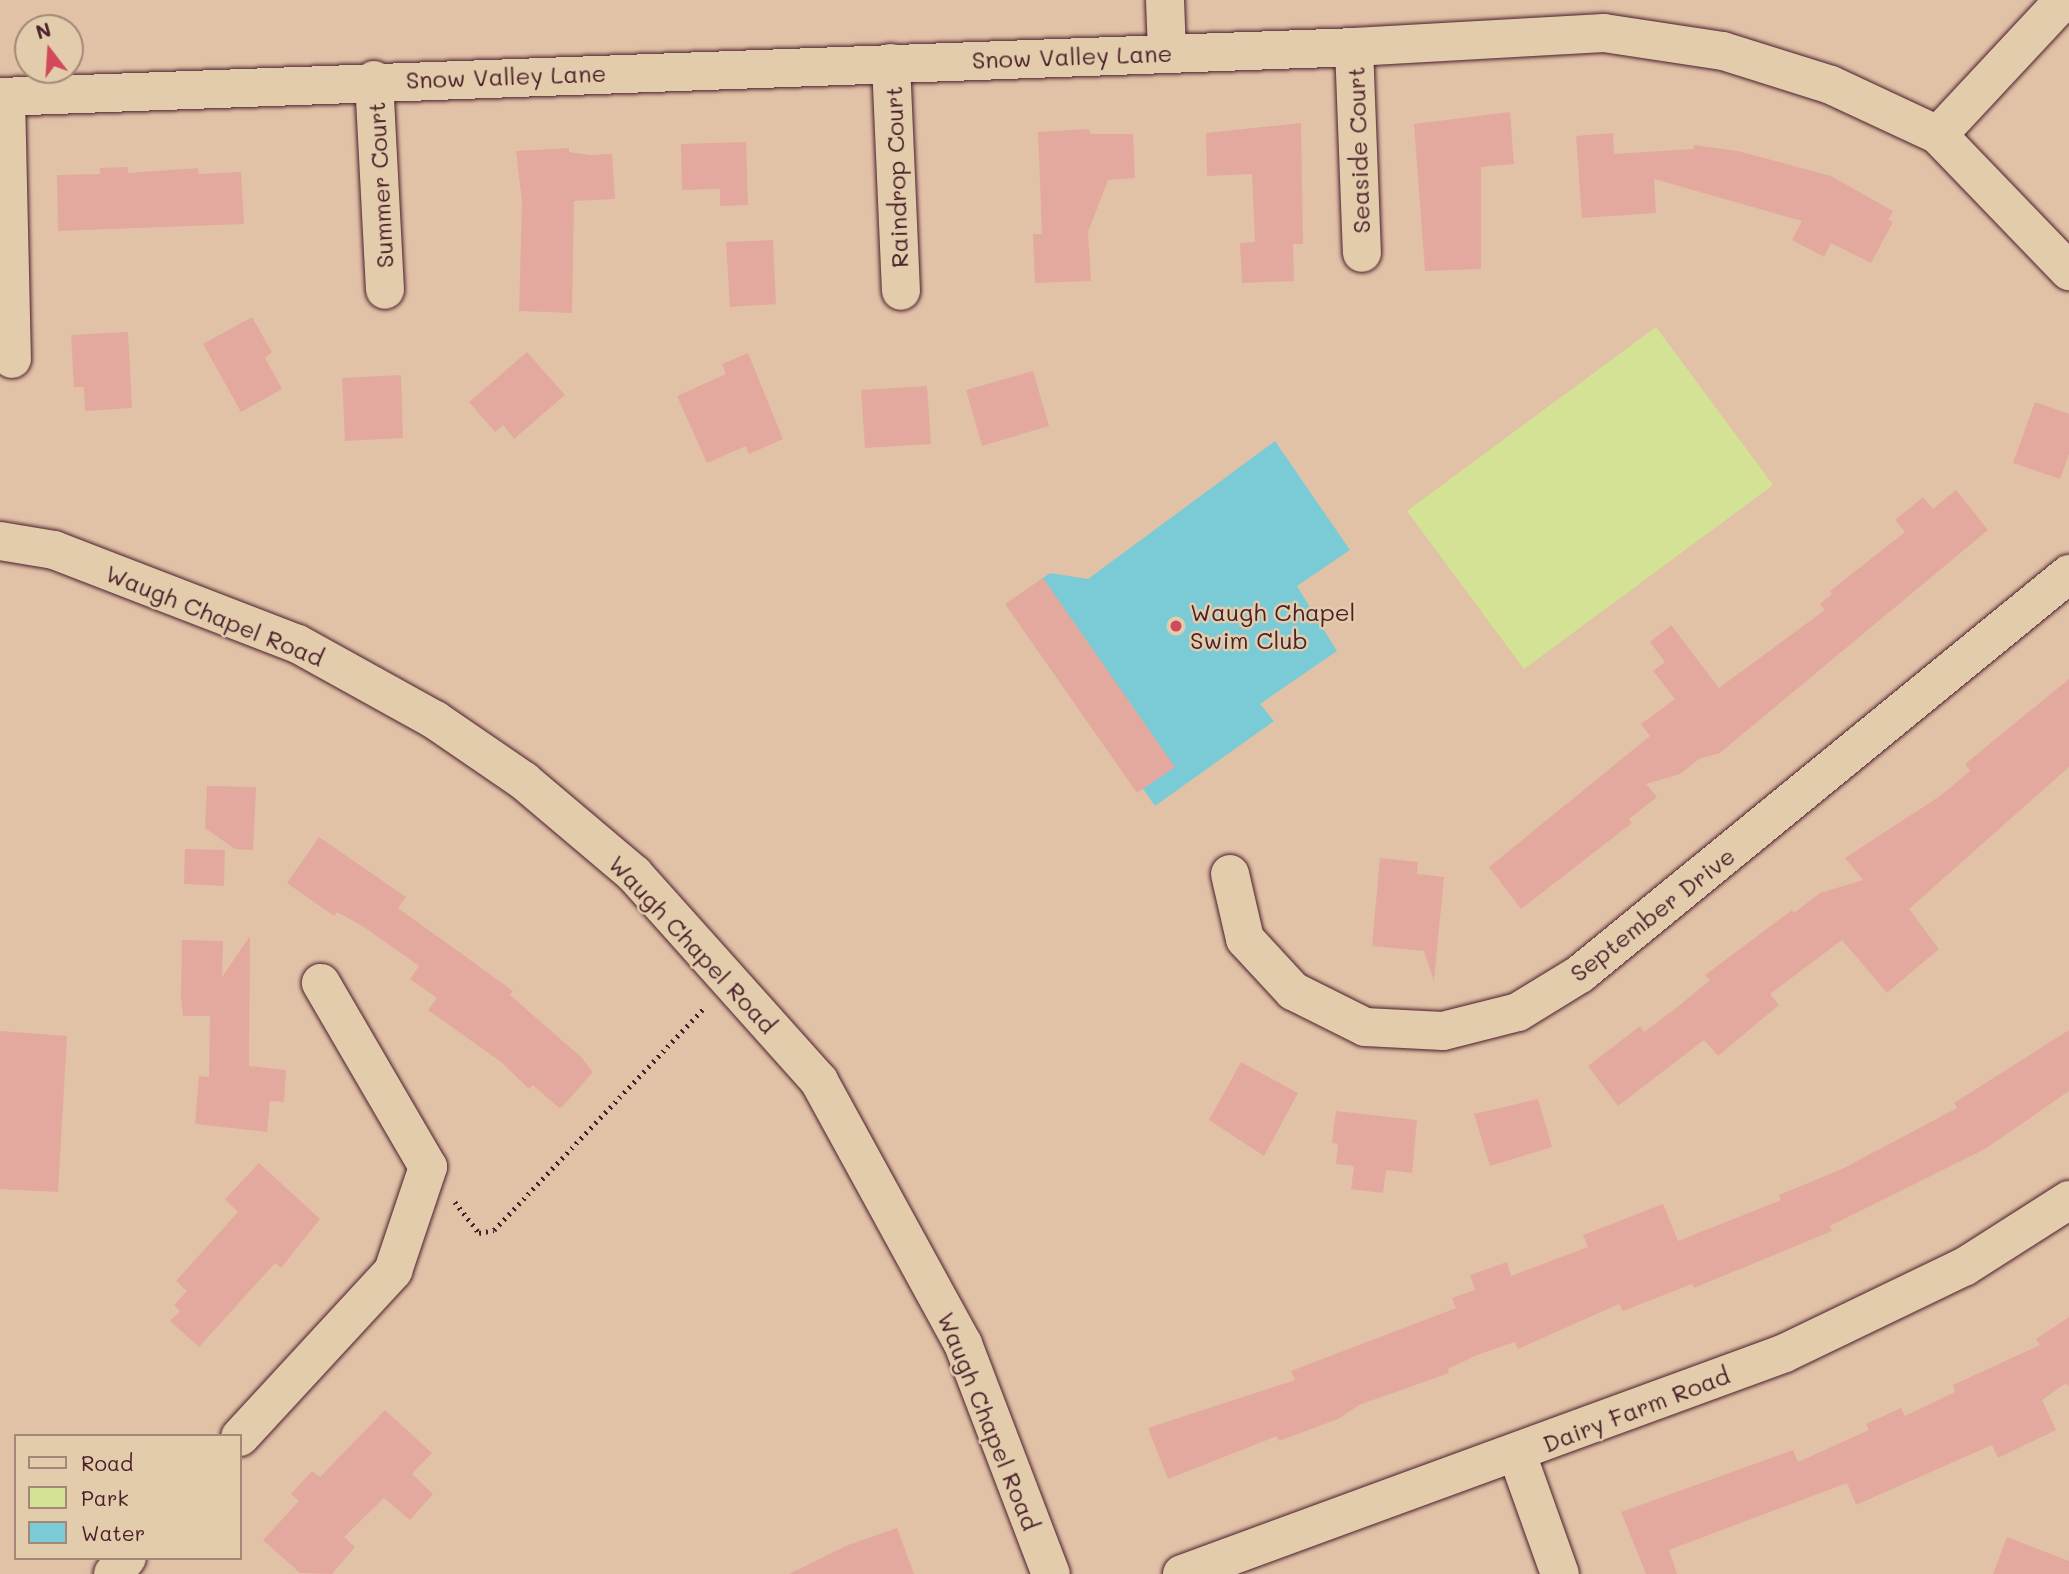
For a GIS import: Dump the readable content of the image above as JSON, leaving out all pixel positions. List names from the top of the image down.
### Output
{
  "streets": {
    "street": [
      "Snow Valley Lane",
      "Seaside Court",
      "Raindrop Court",
      "Summer Court",
      "Waugh Chapel Road",
      "September Drive",
      "Dairy Farm Road"
    ]
  },
  "crossings": [
    ["Snow Valley Lane", "Seaside Court"],
    ["Snow Valley Lane", "Raindrop Court"],
    ["Snow Valley Lane", "Summer Court"]
  ],
  "places": ["Waugh Chapel Swim Club"],
  "legend": ["Road", "Park", "Water"],
  "north": "top"
}
